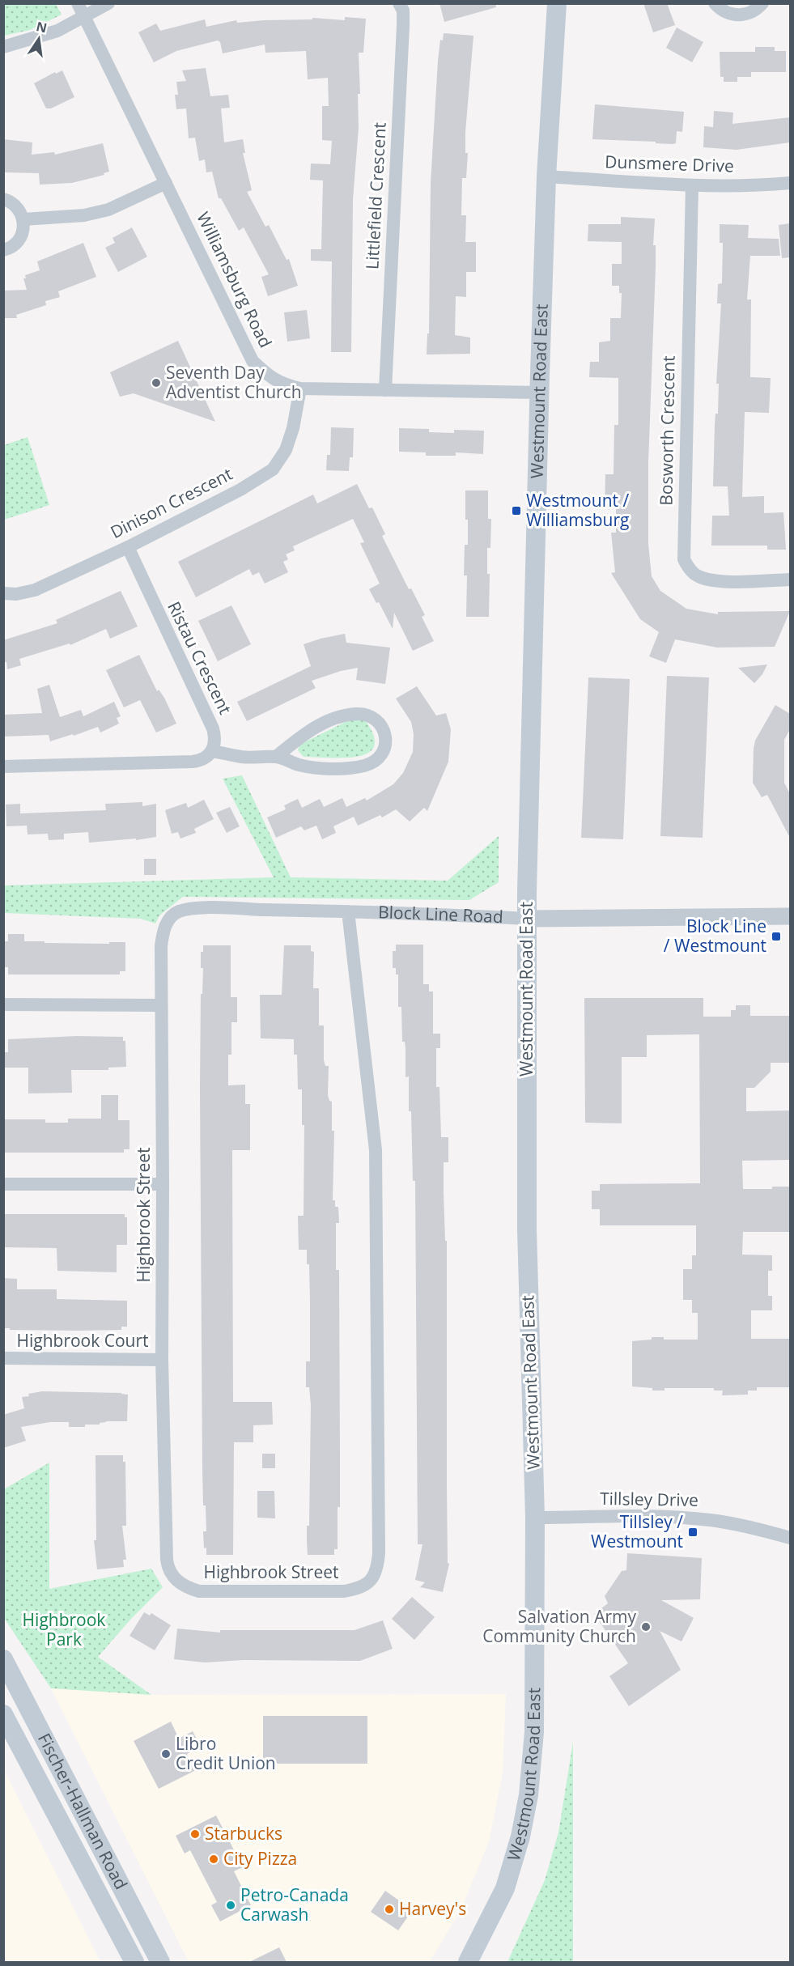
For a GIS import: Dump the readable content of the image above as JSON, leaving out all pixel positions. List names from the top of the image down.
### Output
{
  "streets": {
    "main road": ["Westmount Road East", "Fischer-Hallman Road"],
    "street": [
      "Dunsmere Drive",
      "Littlefield Crescent",
      "Williamsburg Road",
      "Bosworth Crescent",
      "Dinison Crescent",
      "Ristau Crescent",
      "Block Line Road",
      "Highbrook Street",
      "Highbrook Court",
      "Tillsley Drive"
    ]
  },
  "crossings": [
    ["Dunsmere Drive", "Westmount Road East"],
    ["Dunsmere Drive", "Bosworth Crescent"],
    ["Littlefield Crescent", "Williamsburg Road"],
    ["Williamsburg Road", "Westmount Road East"],
    ["Williamsburg Road", "Dinison Crescent"],
    ["Westmount Road East", "Block Line Road"],
    ["Westmount Road East", "Tillsley Drive"],
    ["Dinison Crescent", "Ristau Crescent"],
    ["Block Line Road", "Highbrook Street"],
    ["Highbrook Street", "Highbrook Court"]
  ],
  "parks": ["Highbrook Park"],
  "places": {
    "other": [
      "Seventh Day Adventist Church",
      "Salvation Army Community Church",
      "Libro Credit Union",
      "Starbucks",
      "City Pizza",
      "Petro-Canada Carwash",
      "Harvey's"
    ],
    "transit": ["Westmount / Williamsburg", "Block Line / Westmount", "Tillsley / Westmount"]
  },
  "north": "top"
}
